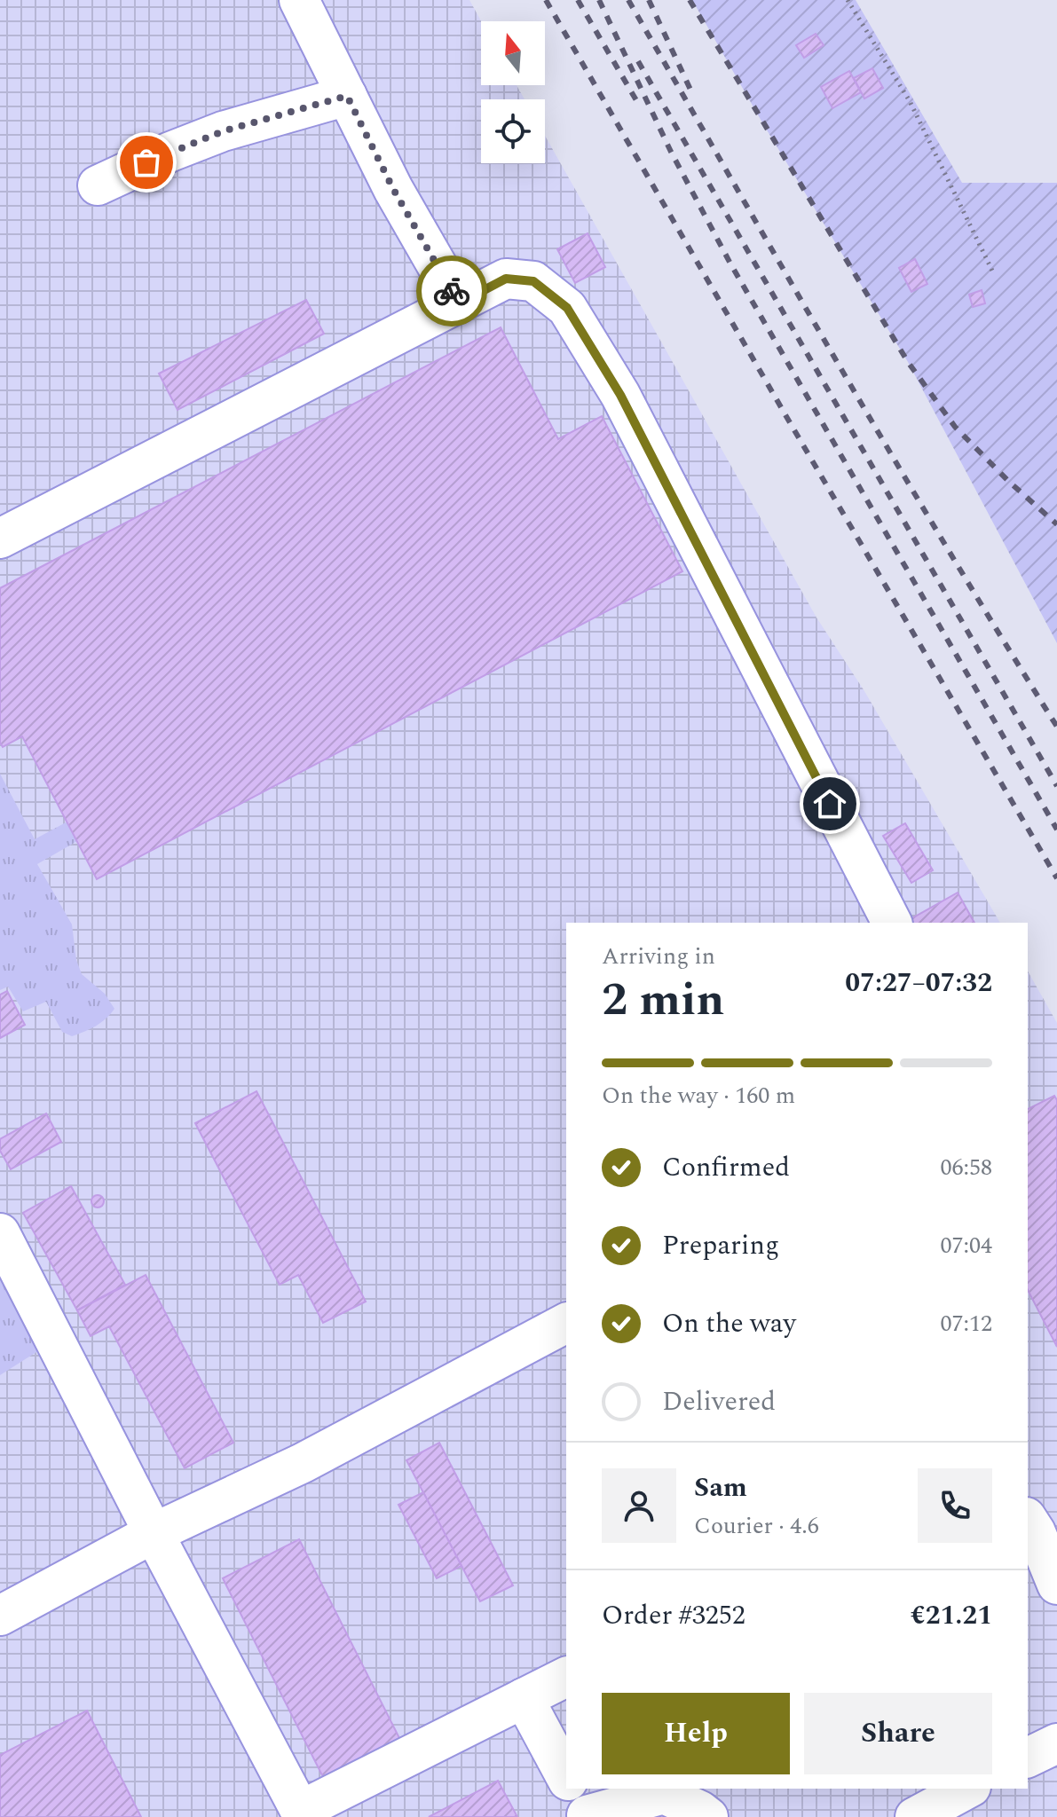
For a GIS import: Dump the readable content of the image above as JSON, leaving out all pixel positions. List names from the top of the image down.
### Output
{
  "north": "top",
  "page": {
    "heading": ["2 min", "Arriving in", "07:27–07:32"],
    "panel": [
      "Sam",
      "Courier · 4.6",
      "Order #3252",
      "€21.21"
    ],
    "bar": "On the way · 160 m",
    "list": [
      ["Confirmed", "06:58"],
      ["Preparing", "07:04"],
      ["On the way", "07:12"],
      "Delivered"
    ],
    "buttons": ["Help", "Share"]
  }
}
